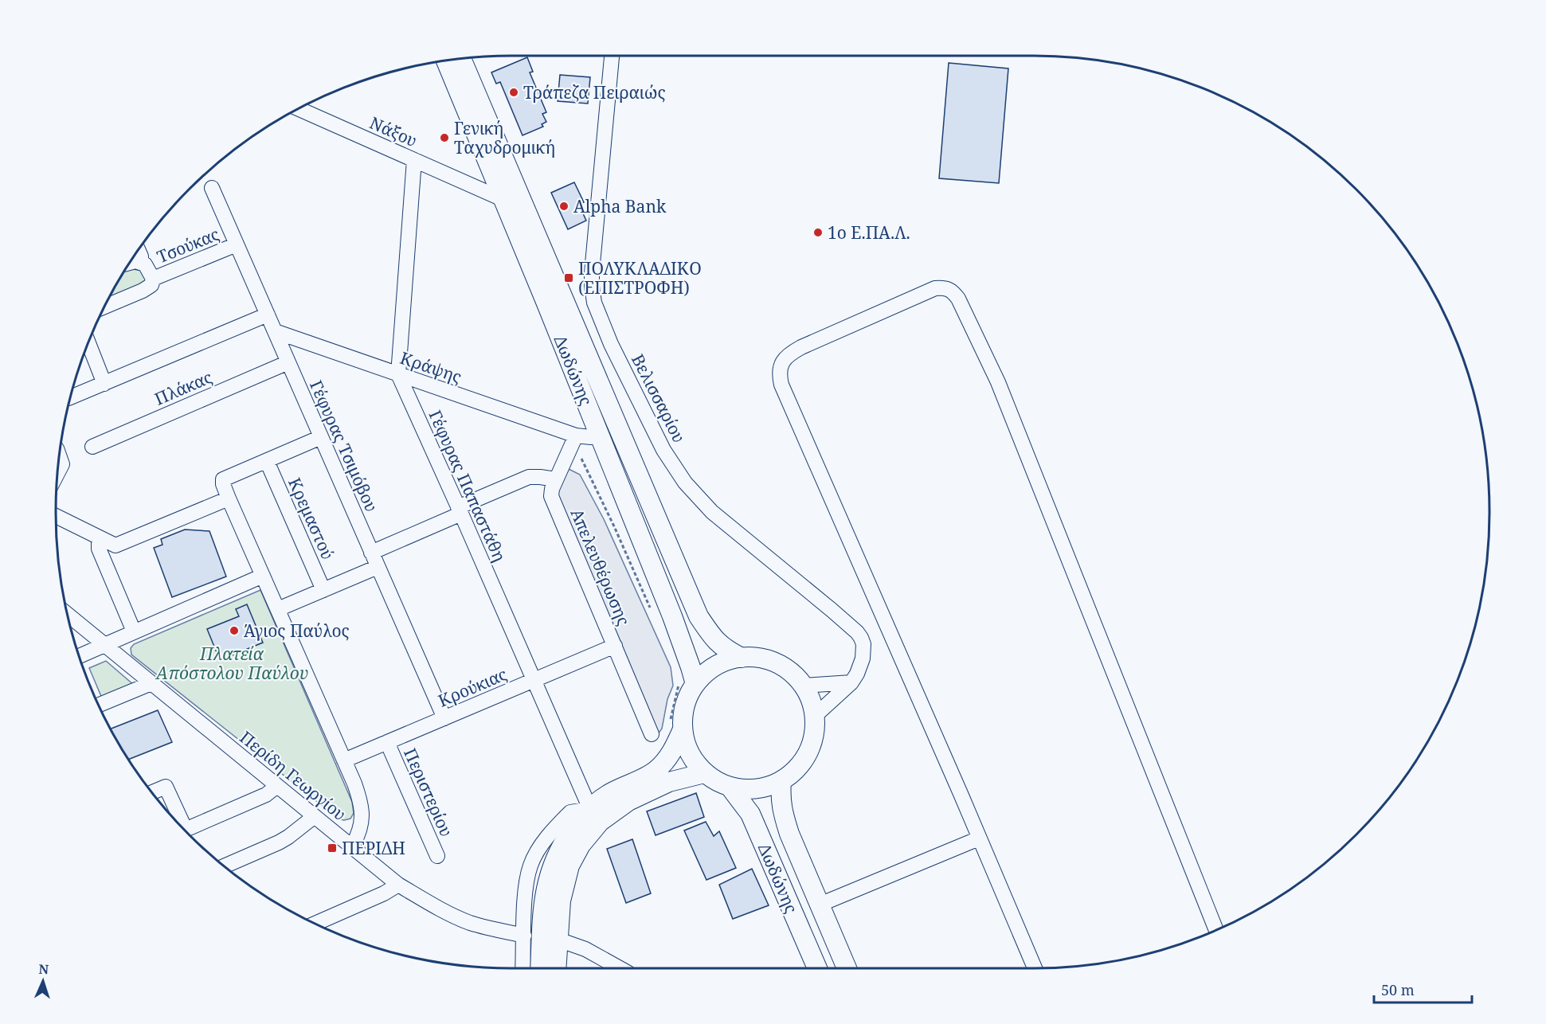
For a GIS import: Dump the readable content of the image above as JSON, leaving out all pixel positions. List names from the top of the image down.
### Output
{
  "streets": {
    "main road": ["Δωδώνης"],
    "street": [
      "Νάξου",
      "Τσούκας",
      "Κράψης",
      "Πλάκας",
      "Βελισσαρίου",
      "Γέφυρας Τσιμόβου",
      "Γέφυρας Παπαστάθη",
      "Κρεμαστού",
      "Απελευθέρωσης",
      "Κρούκιας",
      "Περίδη Γεωργίου",
      "Περιστερίου"
    ]
  },
  "crossings": [
    ["Νάξου", "Δωδώνης"],
    ["Νάξου", "Γέφυρας Παπαστάθη"],
    ["Τσούκας", "Γέφυρας Τσιμόβου"],
    ["Κράψης", "Γέφυρας Τσιμόβου"],
    ["Κράψης", "Γέφυρας Παπαστάθη"],
    ["Κράψης", "Απελευθέρωσης"],
    ["Δωδώνης", "Βελισσαρίου"],
    ["Πλάκας", "Γέφυρας Τσιμόβου"],
    ["Γέφυρας Τσιμόβου", "Κρούκιας"],
    ["Γέφυρας Παπαστάθη", "Κρούκιας"],
    ["Απελευθέρωσης", "Κρούκιας"],
    ["Κρούκιας", "Περιστερίου"]
  ],
  "parks": ["Πλατεία Απόστολου Παύλου"],
  "places": {
    "other": [
      "Τράπεζα Πειραιώς",
      "Γενική Ταχυδρομική",
      "Alpha Bank",
      "1ο Ε.ΠΑ.Λ.",
      "Άγιος Παύλος"
    ],
    "transit": ["ΠΟΛΥΚΛΑΔΙΚΟ (ΕΠΙΣΤΡΟΦΗ)", "ΠΕΡΙΔΗ"]
  },
  "scale_bar": "50 m",
  "north": "top"
}
